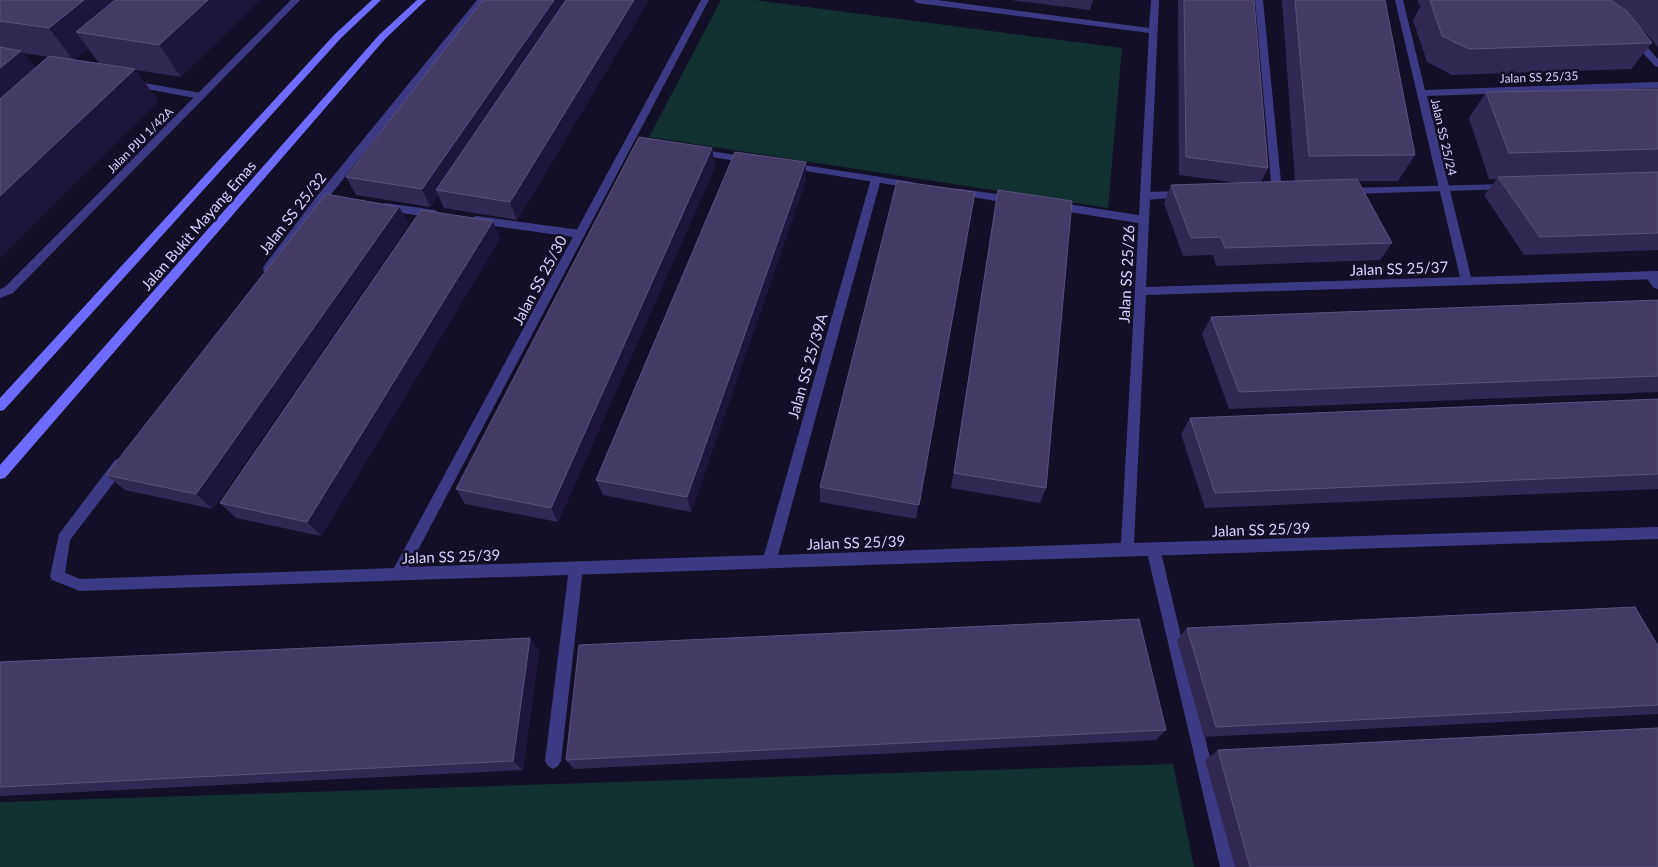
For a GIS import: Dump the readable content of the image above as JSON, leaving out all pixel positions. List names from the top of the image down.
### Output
{
  "streets": {
    "main road": ["Jalan Bukit Mayang Emas"],
    "street": [
      "Jalan SS 25/35",
      "Jalan SS 25/24",
      "Jalan PJU 1/42A",
      "Jalan SS 25/32",
      "Jalan SS 25/37",
      "Jalan SS 25/26",
      "Jalan SS 25/30",
      "Jalan SS 25/39A",
      "Jalan SS 25/39"
    ]
  },
  "crossings": [
    ["Jalan SS 25/35", "Jalan SS 25/24"],
    ["Jalan SS 25/24", "Jalan SS 25/37"],
    ["Jalan SS 25/37", "Jalan SS 25/26"],
    ["Jalan SS 25/26", "Jalan SS 25/39"],
    ["Jalan SS 25/30", "Jalan SS 25/39"],
    ["Jalan SS 25/39A", "Jalan SS 25/39"]
  ]
}
